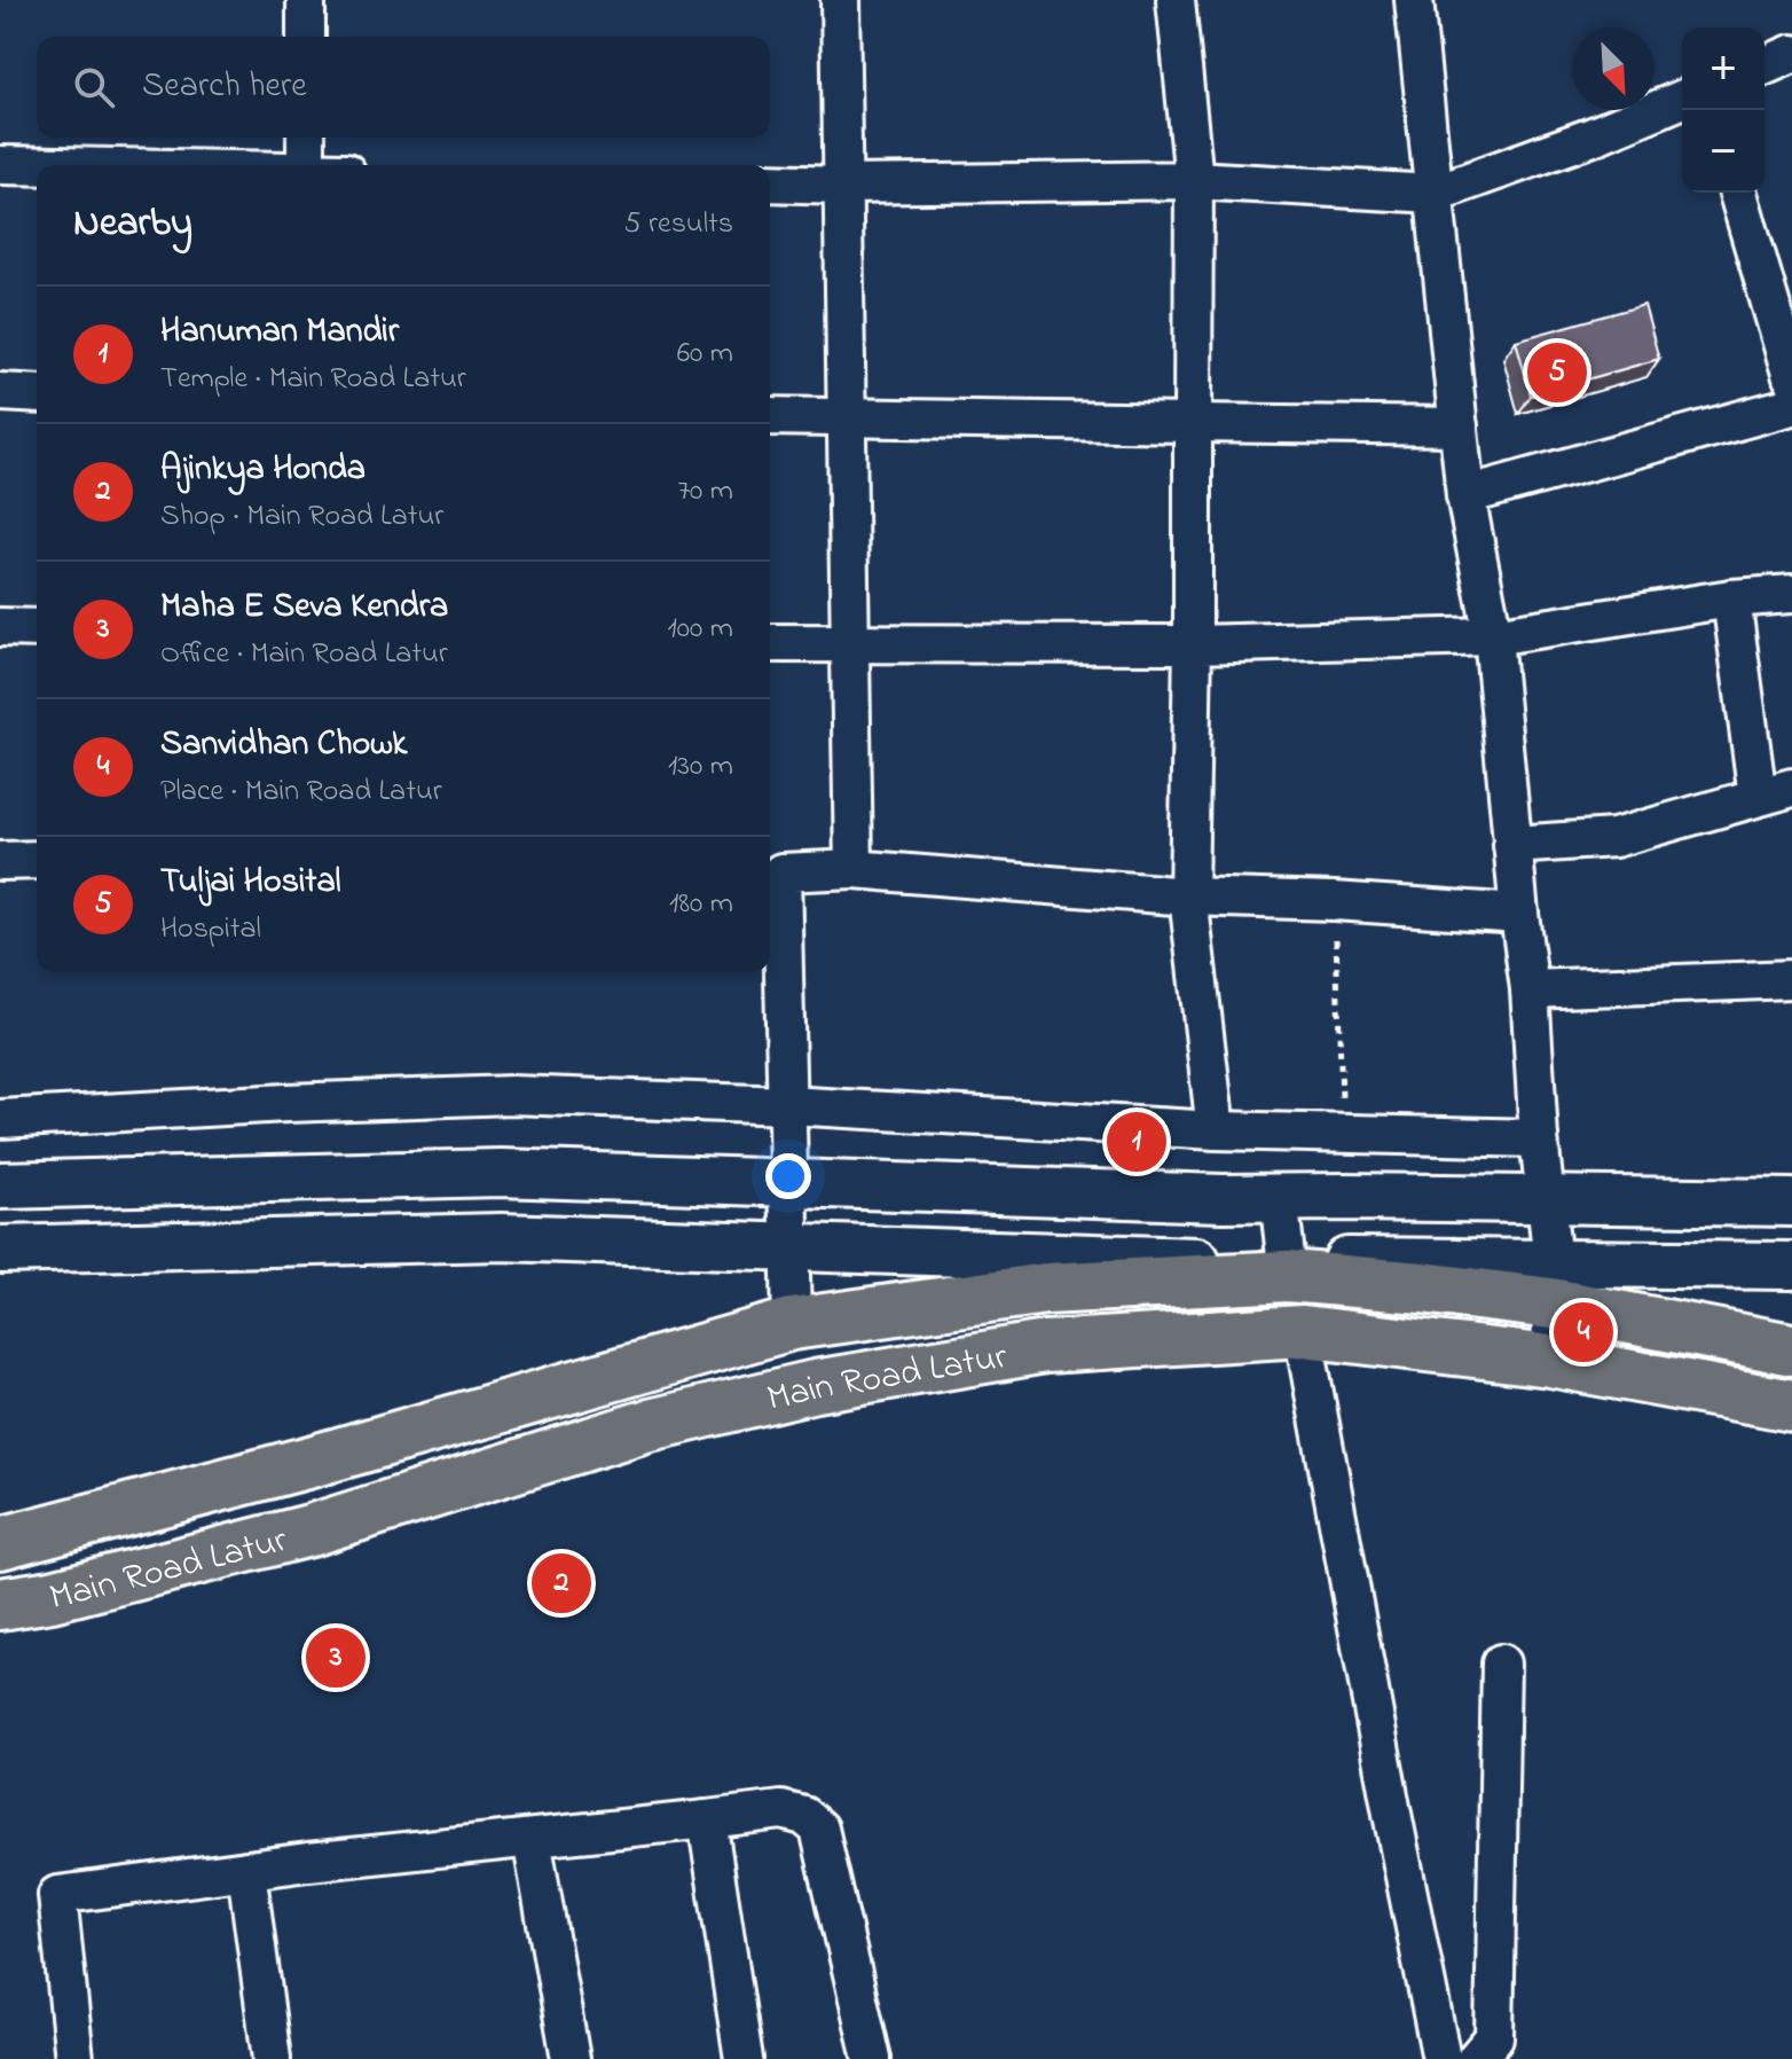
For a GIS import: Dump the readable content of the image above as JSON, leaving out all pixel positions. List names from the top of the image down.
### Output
{
  "streets": {
    "main road": ["Main Road Latur"]
  },
  "north": "bottom right",
  "page": {
    "map_buttons": ["+", "−"],
    "search": "Search here",
    "heading": ["Nearby", "5 results"],
    "list": [
      {
        "mark": "1",
        "name": "Hanuman Mandir",
        "note": "Temple · Main Road Latur",
        "value": "60 m"
      },
      {
        "mark": "2",
        "name": "Ajinkya Honda",
        "note": "Shop · Main Road Latur",
        "value": "70 m"
      },
      {
        "mark": "3",
        "name": "Maha E Seva Kendra",
        "note": "Office · Main Road Latur",
        "value": "100 m"
      },
      {
        "mark": "4",
        "name": "Sanvidhan Chowk",
        "note": "Place · Main Road Latur",
        "value": "130 m"
      },
      {
        "mark": "5",
        "name": "Tuljai Hosital",
        "note": "Hospital",
        "value": "180 m"
      }
    ],
    "pins": [
      "5",
      "1",
      "4",
      "2",
      "3"
    ]
  }
}
